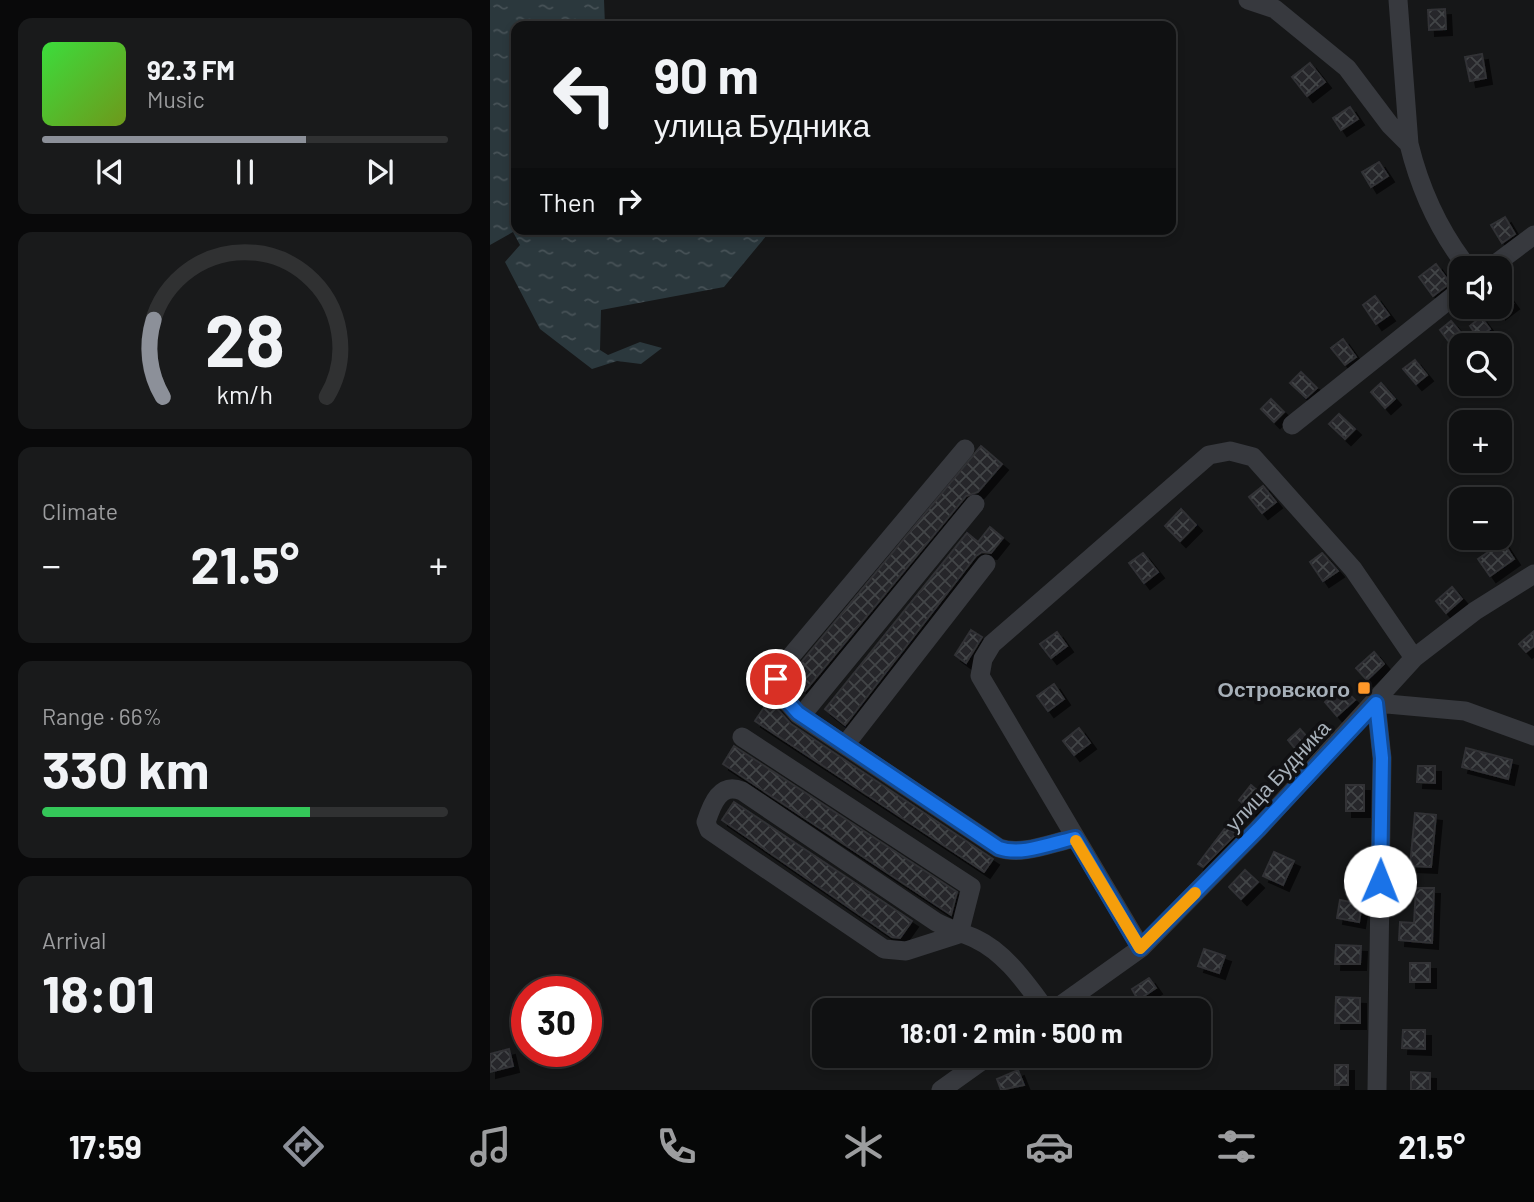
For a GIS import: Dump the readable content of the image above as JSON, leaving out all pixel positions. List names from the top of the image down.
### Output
{
  "streets": {
    "street": ["улица Будника"]
  },
  "places": {
    "transit": ["Островского"]
  },
  "page": {
    "turn": ["90 m", "улица Будника"],
    "song": ["92.3 FM", "Music"],
    "then": "Then",
    "map_buttons": ["+", "−"],
    "tile": [
      "Climate",
      ["Range · 66%", "330 km"],
      ["Arrival", "18:01"]
    ],
    "heat": ["−", "21.5°", "+"],
    "limit": "30",
    "trip": "18:01 · 2 min · 500 m",
    "tabs": ["17:59", "21.5°"],
    "gauge": ["28", "km/h"]
  }
}
